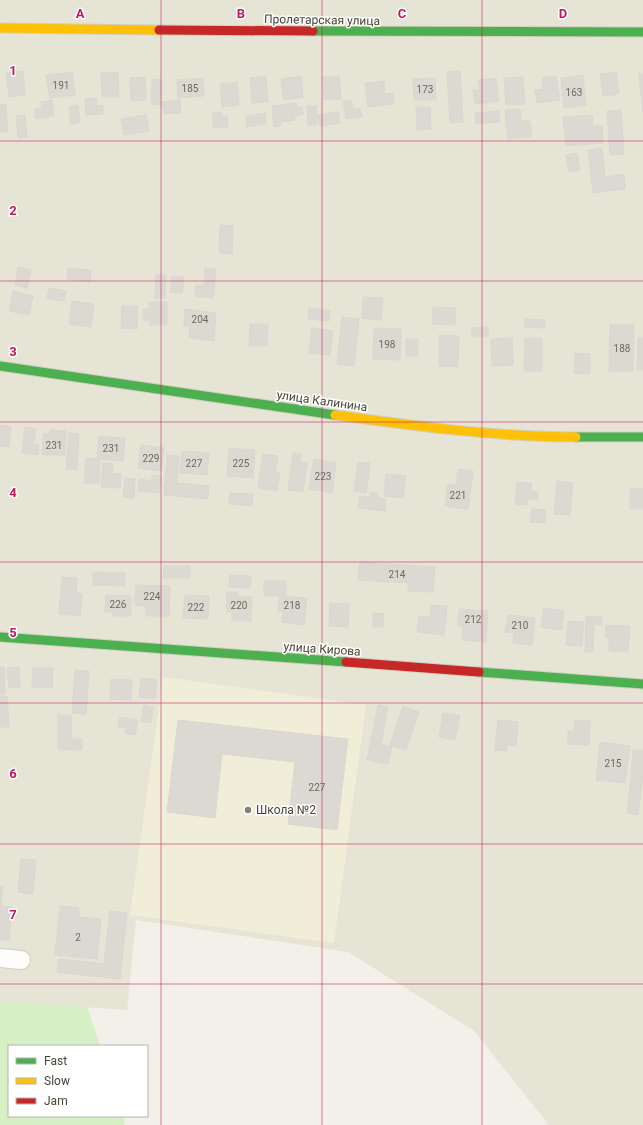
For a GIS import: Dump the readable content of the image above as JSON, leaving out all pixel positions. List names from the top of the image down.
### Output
{
  "streets": {
    "street": ["Пролетарская улица", "улица Калинина", "улица Кирова"]
  },
  "places": ["Школа №2"],
  "house_numbers": [
    "191",
    "185",
    "173",
    "163",
    "204",
    "198",
    "188",
    "231",
    "231",
    "229",
    "227",
    "225",
    "223",
    "221",
    "214",
    "224",
    "226",
    "220",
    "218",
    "222",
    "212",
    "210",
    "215",
    "227",
    "2"
  ],
  "legend": ["Fast", "Slow", "Jam"],
  "grid": {
    "columns": [
      "A",
      "B",
      "C",
      "D"
    ],
    "rows": [
      "1",
      "2",
      "3",
      "4",
      "5",
      "6",
      "7"
    ]
  }
}
